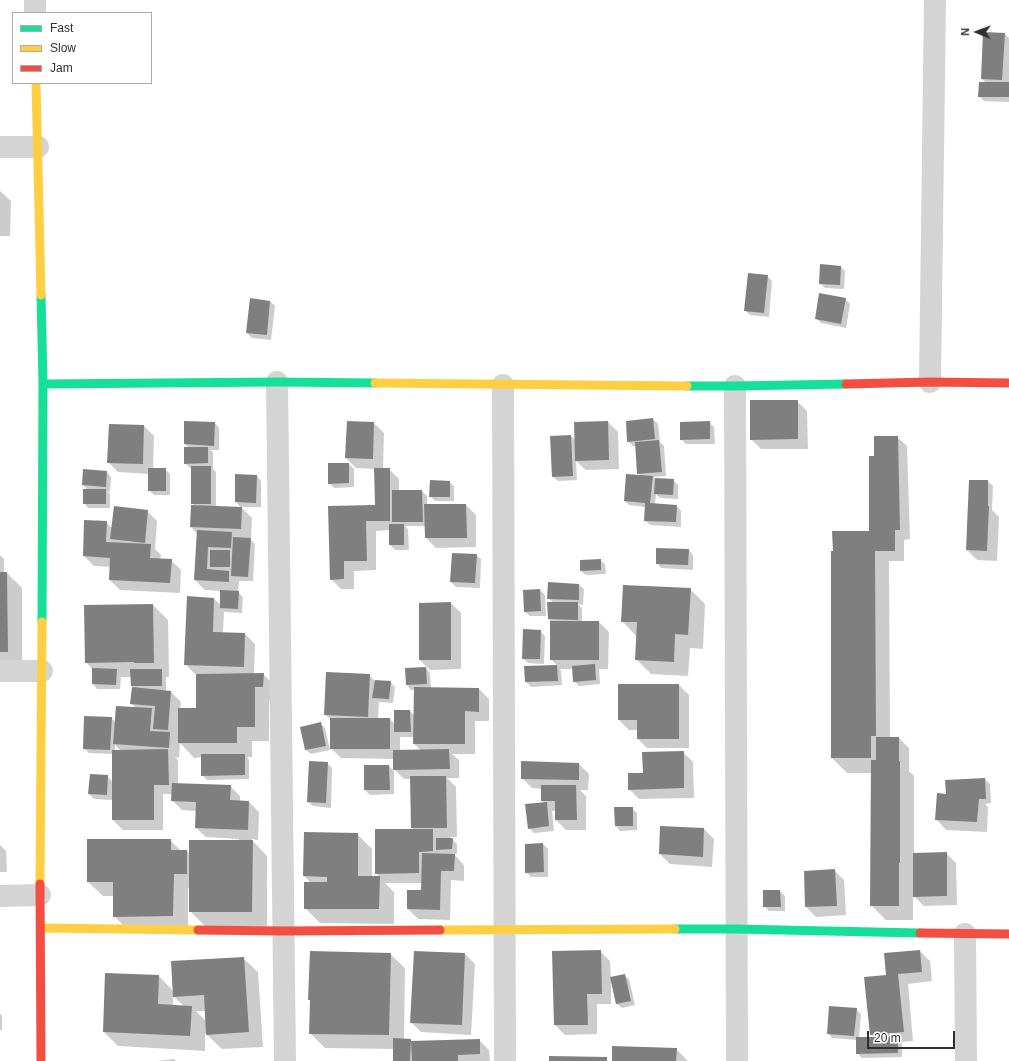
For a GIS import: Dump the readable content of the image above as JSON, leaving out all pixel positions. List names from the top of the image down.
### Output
{
  "legend": ["Fast", "Slow", "Jam"],
  "scale_bar": "20 m",
  "north": "left"
}
